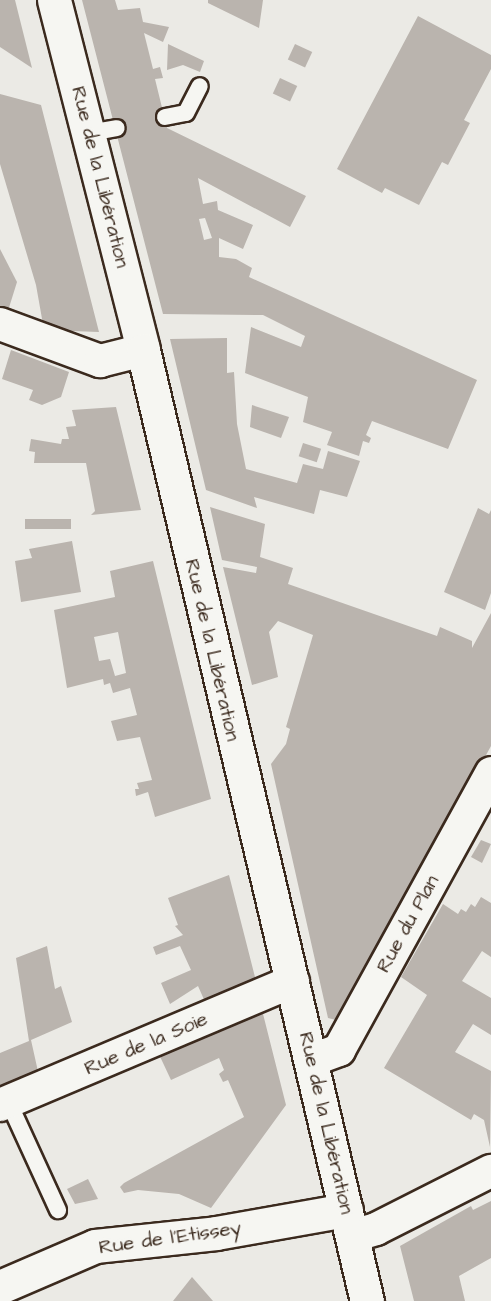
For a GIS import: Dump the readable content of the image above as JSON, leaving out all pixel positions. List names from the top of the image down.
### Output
{
  "streets": {
    "street": [
      "Rue de la Libération",
      "Rue du Plan",
      "Rue de la Soie",
      "Rue de l'Etissey"
    ]
  },
  "crossings": [
    ["Rue de la Libération", "Rue du Plan"],
    ["Rue de la Libération", "Rue de la Soie"],
    ["Rue de la Libération", "Rue de l'Etissey"]
  ]
}
